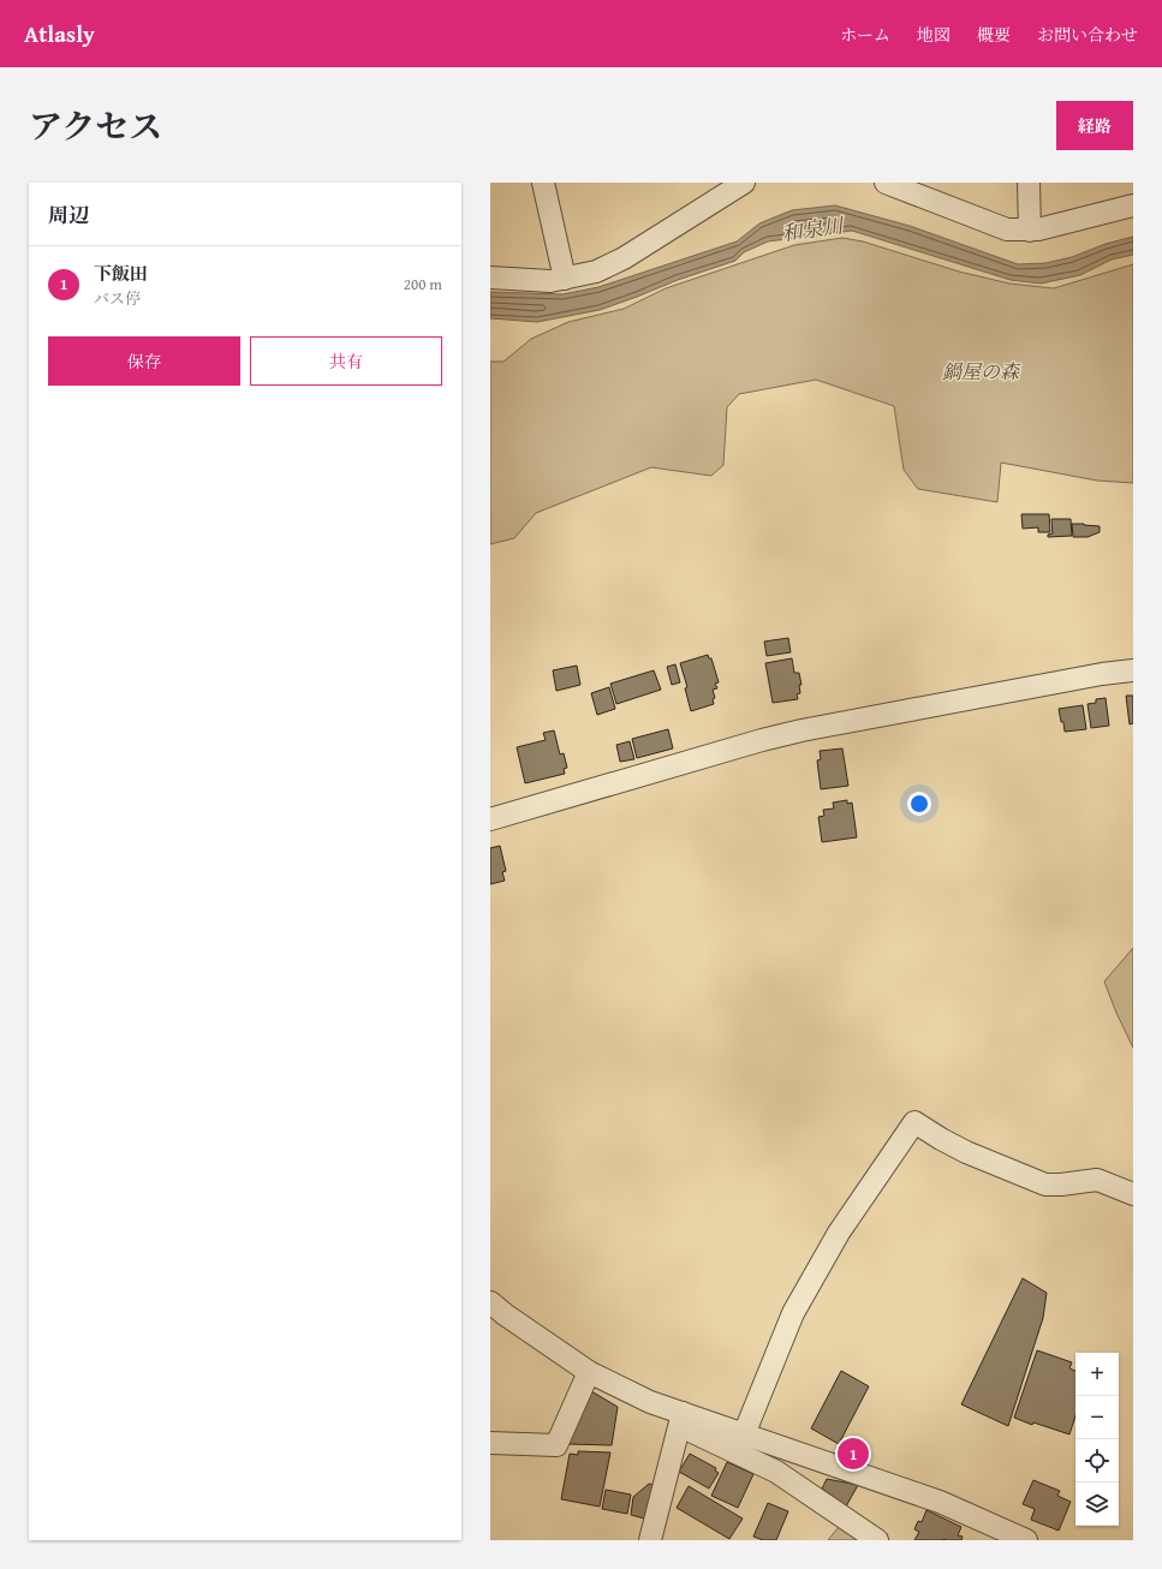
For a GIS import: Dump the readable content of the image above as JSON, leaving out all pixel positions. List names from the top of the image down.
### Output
{
  "water": ["和泉川"],
  "parks": ["鍋屋の森"],
  "page": {
    "header": "Atlasly",
    "nav": [
      "ホーム",
      "地図",
      "概要",
      "お問い合わせ"
    ],
    "title": "アクセス",
    "buttons": [
      "経路",
      ["保存", "共有"]
    ],
    "heading": "周辺",
    "list": [
      {
        "mark": "1",
        "name": "下飯田",
        "note": "バス停",
        "value": "200 m"
      }
    ],
    "map_buttons": ["+", "−"],
    "pins": "1"
  }
}
